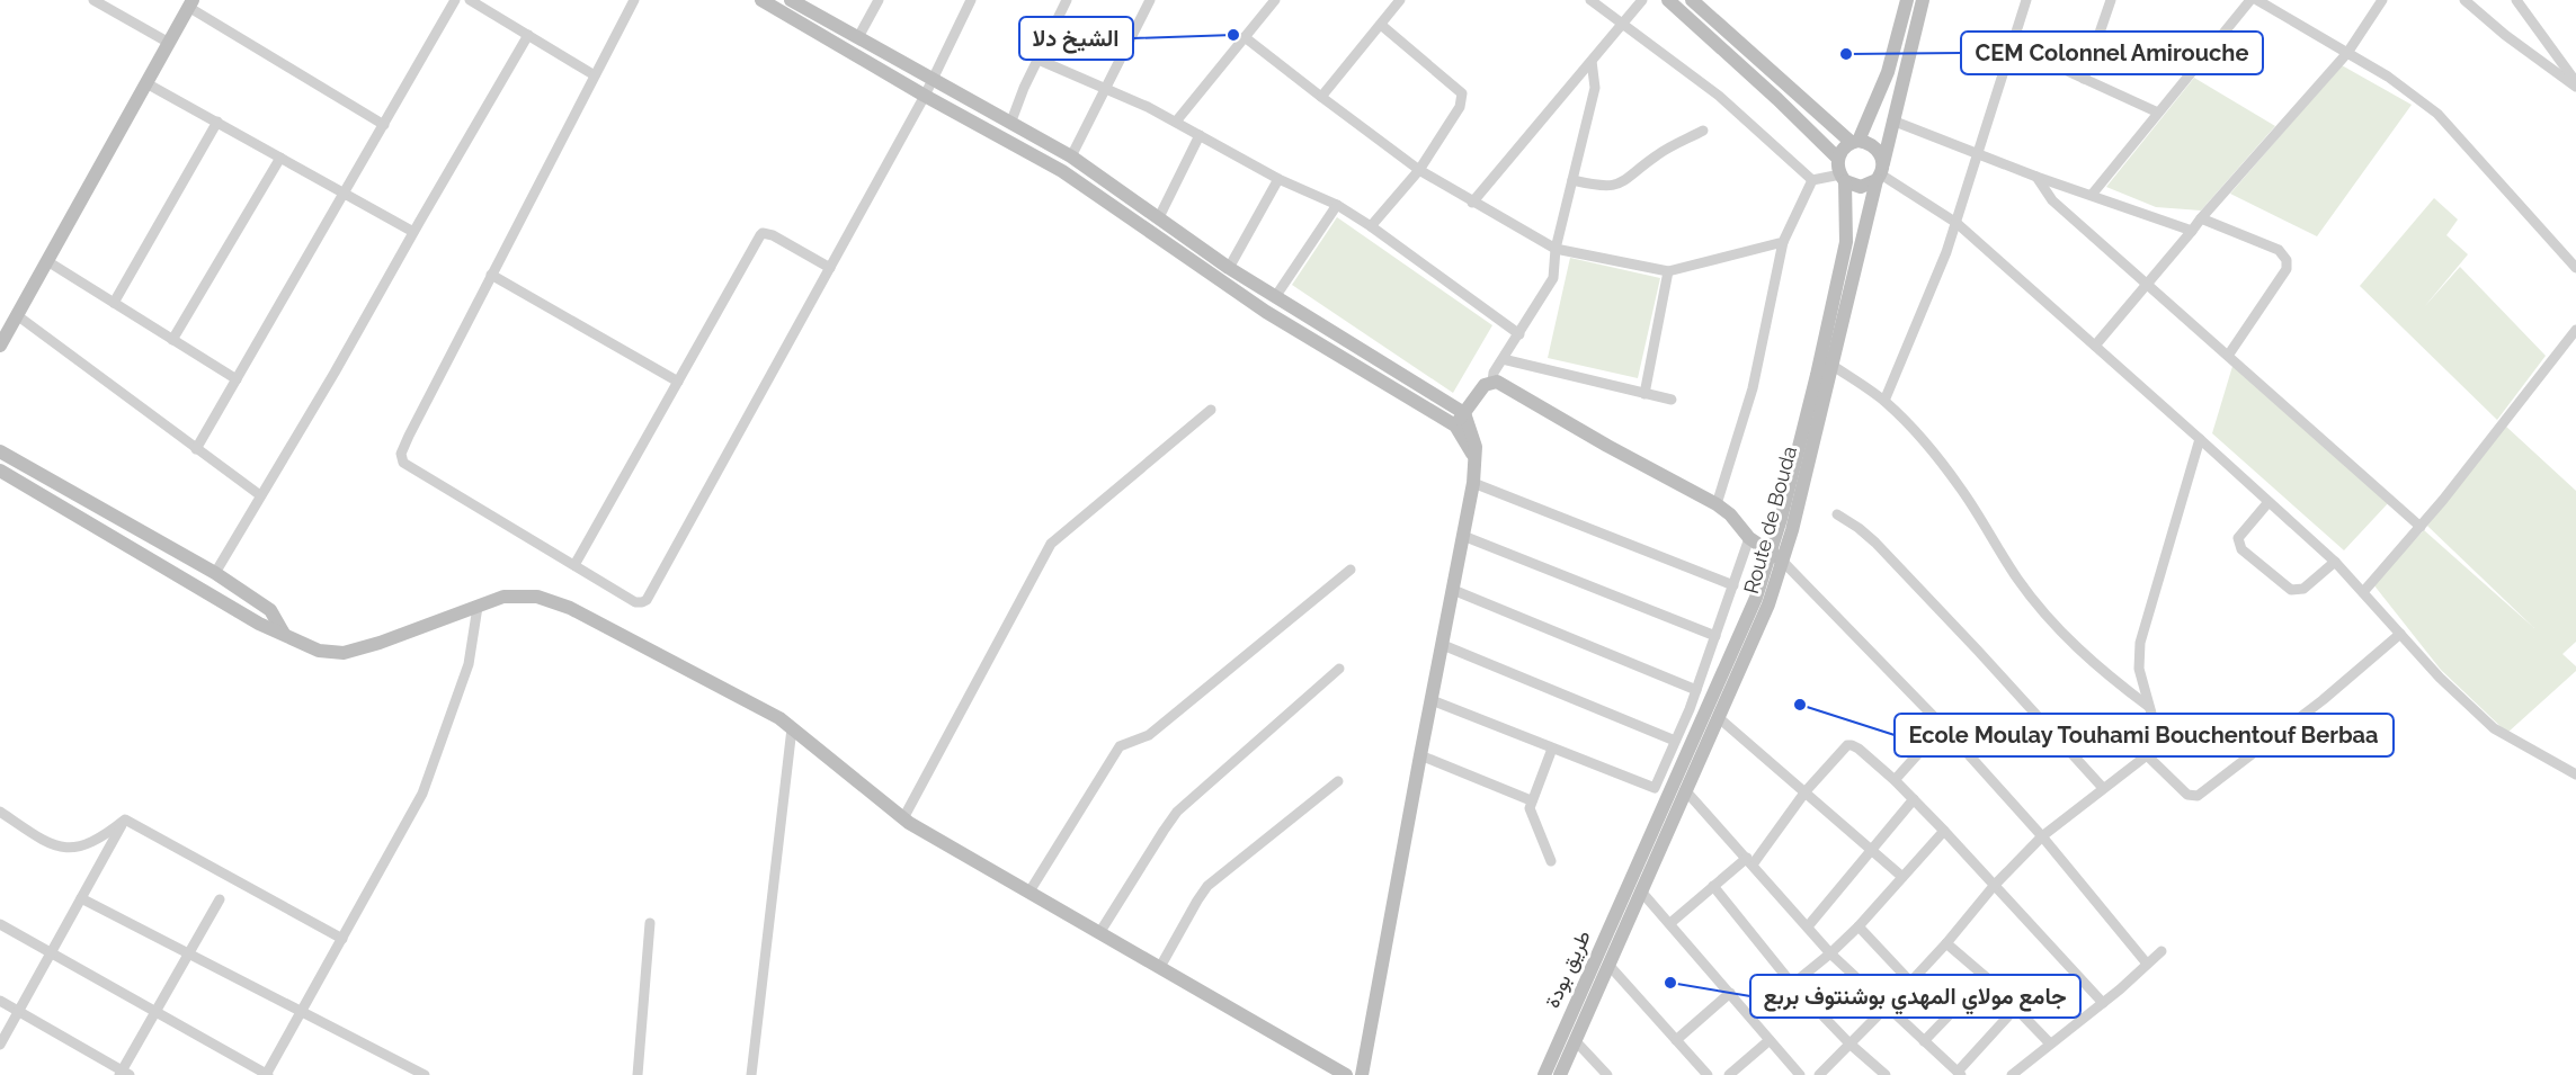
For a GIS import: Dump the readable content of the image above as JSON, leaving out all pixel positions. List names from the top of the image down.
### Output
{
  "streets": {
    "main road": ["Route de Bouda", "طريق بودة"]
  },
  "crossings": [
    ["Route de Bouda", "طريق بودة"]
  ],
  "places": [
    "الشيخ دلا",
    "CEM Colonnel Amirouche",
    "Ecole Moulay Touhami Bouchentouf Berbaa",
    "جامع مولاي المهدي بوشنتوف بربع"
  ]
}
